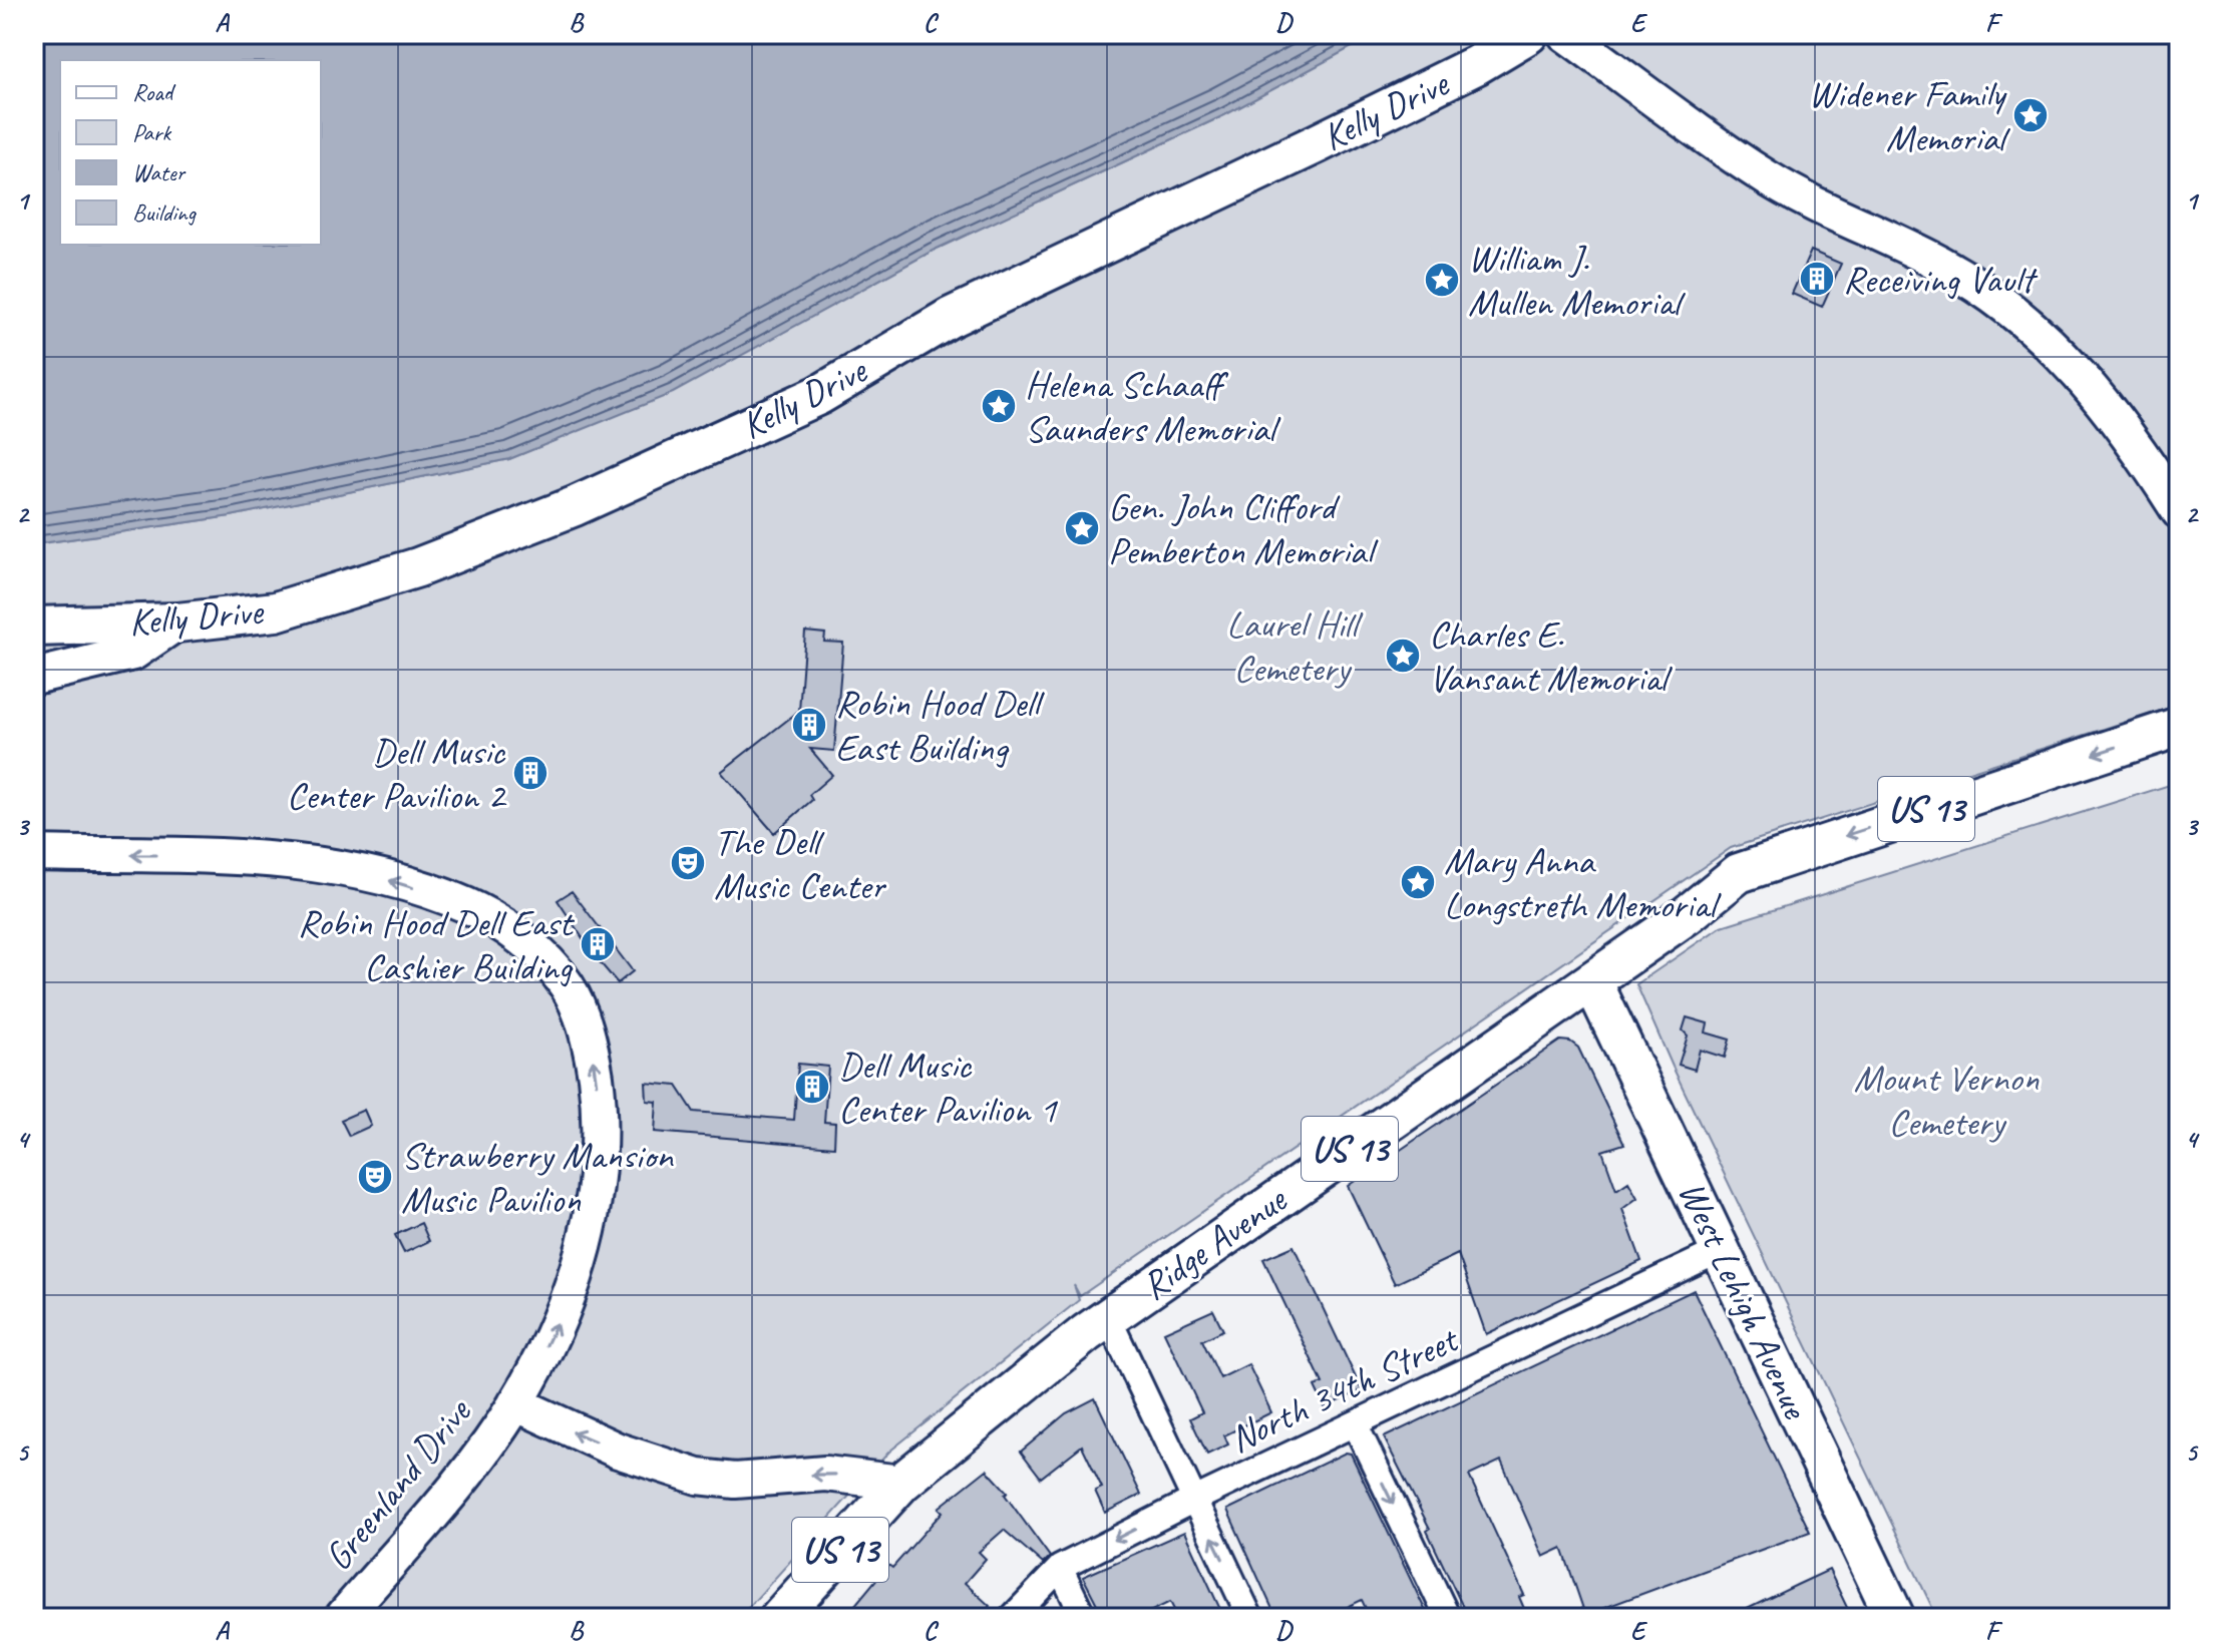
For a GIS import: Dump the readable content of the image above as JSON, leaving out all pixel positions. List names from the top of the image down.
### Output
{
  "streets": {
    "main road": [
      "Kelly Drive",
      "US 13",
      "Ridge Avenue",
      "West Lehigh Avenue",
      "Greenland Drive"
    ],
    "street": ["North 34th Street"]
  },
  "crossings": [
    ["Ridge Avenue", "West Lehigh Avenue"],
    ["West Lehigh Avenue", "North 34th Street"]
  ],
  "parks": ["Laurel Hill Cemetery", "Mount Vernon Cemetery"],
  "places": {
    "place": [
      "Widener Family Memorial",
      "William J. Mullen Memorial",
      "Helena Schaaff Saunders Memorial",
      "Gen. John Clifford Pemberton Memorial",
      "Charles E. Vansant Memorial",
      "Mary Anna Longstreth Memorial"
    ],
    "building": [
      "Receiving Vault",
      "Robin Hood Dell East Building",
      "Dell Music Center Pavilion 2",
      "Robin Hood Dell East Cashier Building",
      "Dell Music Center Pavilion 1"
    ],
    "theatre": ["The Dell Music Center", "Strawberry Mansion Music Pavilion"]
  },
  "legend": [
    "Road",
    "Park",
    "Water",
    "Building"
  ],
  "grid": {
    "columns": [
      "A",
      "B",
      "C",
      "D",
      "E",
      "F"
    ],
    "rows": [
      "1",
      "2",
      "3",
      "4",
      "5"
    ]
  }
}
